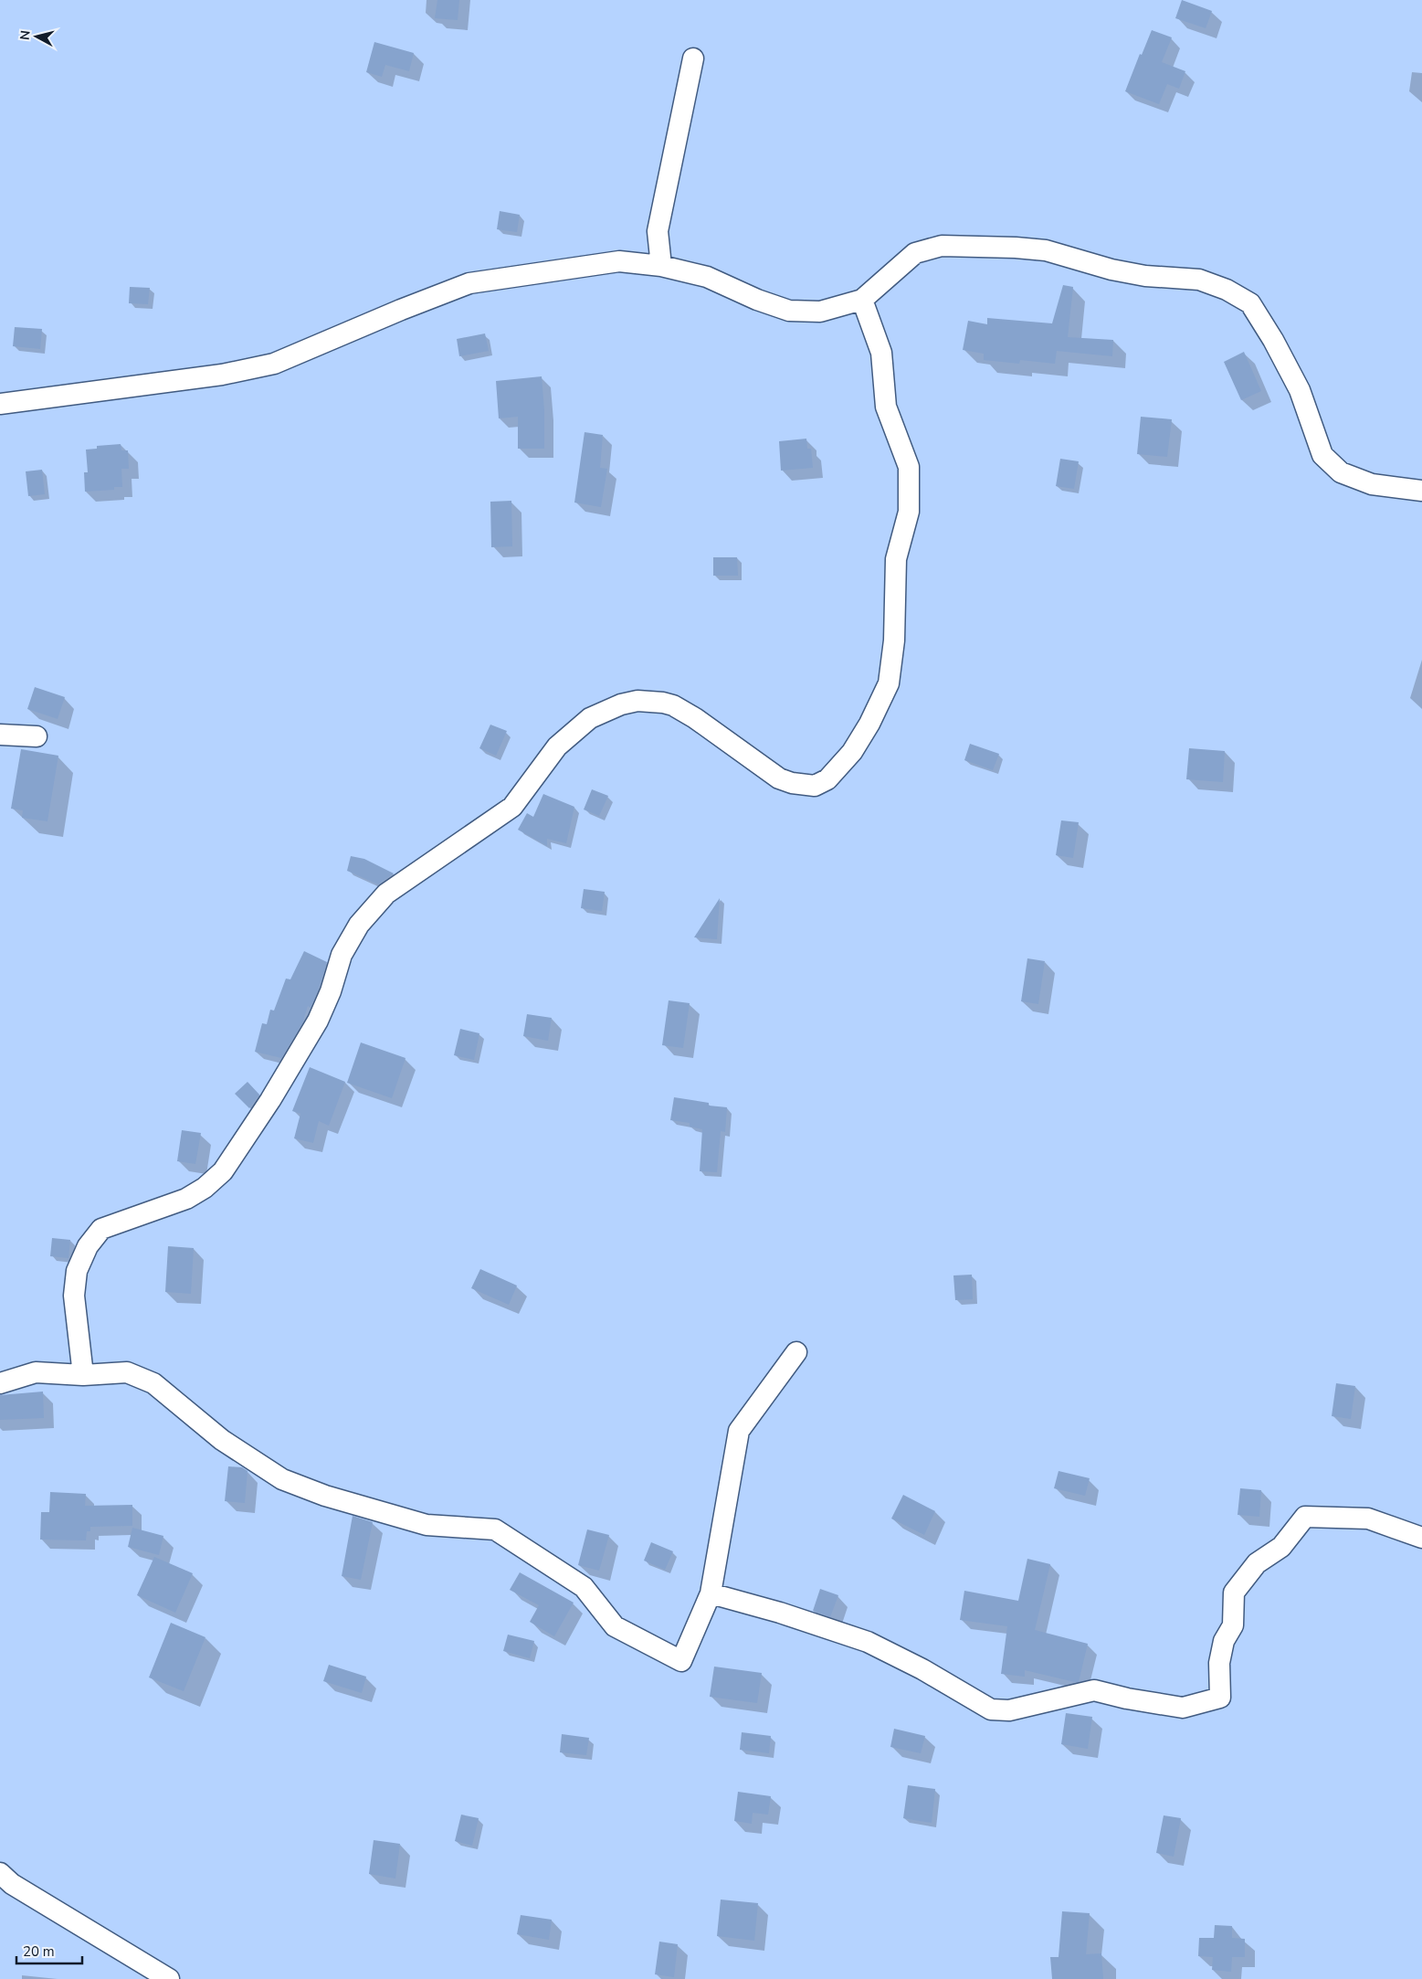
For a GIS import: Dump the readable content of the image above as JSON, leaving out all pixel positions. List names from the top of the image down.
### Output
{
  "scale_bar": "20 m",
  "north": "left"
}
